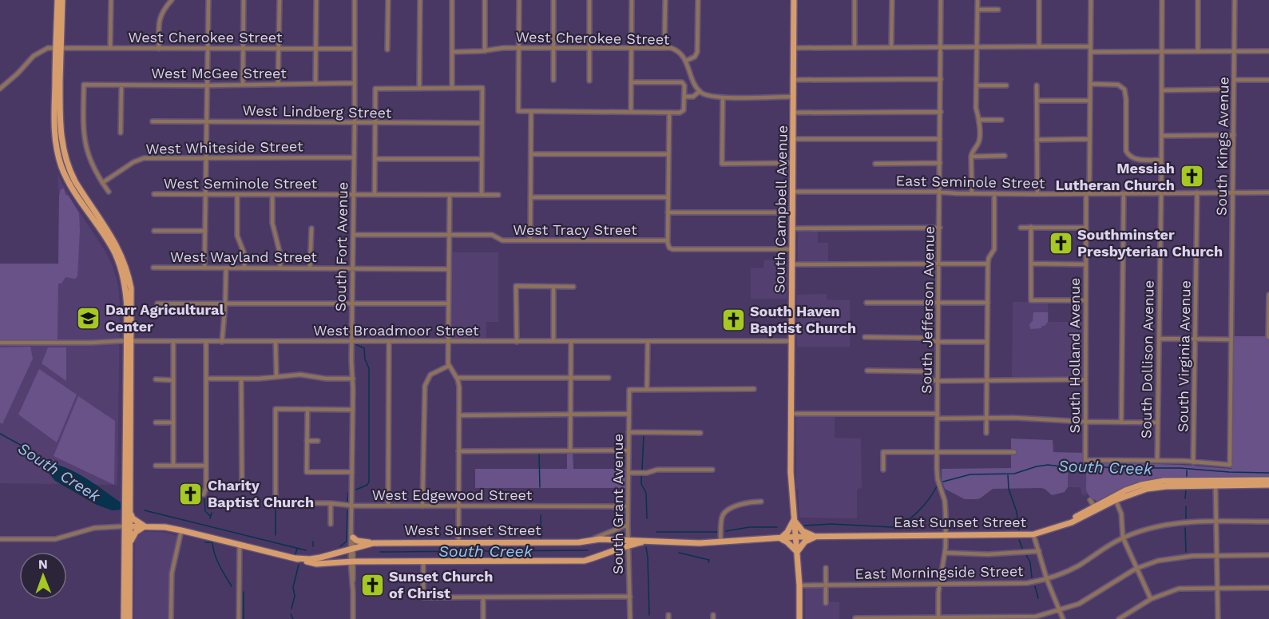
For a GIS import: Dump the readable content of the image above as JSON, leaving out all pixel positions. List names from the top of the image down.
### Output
{
  "streets": {
    "main road": ["South Campbell Avenue", "East Sunset Street", "West Sunset Street"],
    "street": [
      "West Cherokee Street",
      "West McGee Street",
      "West Lindberg Street",
      "South Kings Avenue",
      "West Whiteside Street",
      "East Seminole Street",
      "West Seminole Street",
      "West Tracy Street",
      "South Fort Avenue",
      "West Wayland Street",
      "South Jefferson Avenue",
      "West Broadmoor Street",
      "South Holland Avenue",
      "South Virginia Avenue",
      "South Dollison Avenue",
      "West Edgewood Street",
      "South Grant Avenue",
      "East Morningside Street"
    ]
  },
  "crossings": [
    ["West Cherokee Street", "South Fort Avenue"],
    ["West McGee Street", "West Whiteside Street"],
    ["West McGee Street", "South Fort Avenue"],
    ["West Lindberg Street", "South Fort Avenue"],
    ["South Kings Avenue", "East Seminole Street"],
    ["South Kings Avenue", "South Virginia Avenue"],
    ["West Whiteside Street", "South Fort Avenue"],
    ["East Seminole Street", "South Campbell Avenue"],
    ["East Seminole Street", "South Jefferson Avenue"],
    ["East Seminole Street", "South Holland Avenue"],
    ["East Seminole Street", "South Virginia Avenue"],
    ["East Seminole Street", "South Dollison Avenue"],
    ["West Seminole Street", "South Fort Avenue"],
    ["South Campbell Avenue", "West Tracy Street"],
    ["South Campbell Avenue", "West Broadmoor Street"],
    ["South Campbell Avenue", "West Sunset Street"],
    ["South Campbell Avenue", "East Morningside Street"],
    ["West Tracy Street", "South Fort Avenue"],
    ["South Fort Avenue", "West Wayland Street"],
    ["South Fort Avenue", "West Broadmoor Street"],
    ["South Fort Avenue", "West Edgewood Street"],
    ["South Fort Avenue", "West Sunset Street"],
    ["South Jefferson Avenue", "East Sunset Street"],
    ["South Jefferson Avenue", "East Morningside Street"],
    ["South Holland Avenue", "South Dollison Avenue"],
    ["West Edgewood Street", "South Grant Avenue"],
    ["South Grant Avenue", "West Sunset Street"],
    ["East Sunset Street", "West Sunset Street"]
  ],
  "water": ["South Creek"],
  "places": {
    "church": [
      "Messiah Lutheran Church",
      "Southminster Presbyterian Church",
      "South Haven Baptist Church",
      "Charity Baptist Church",
      "Sunset Church of Christ"
    ],
    "school or university": ["Darr Agricultural Center"]
  },
  "north": "top"
}
